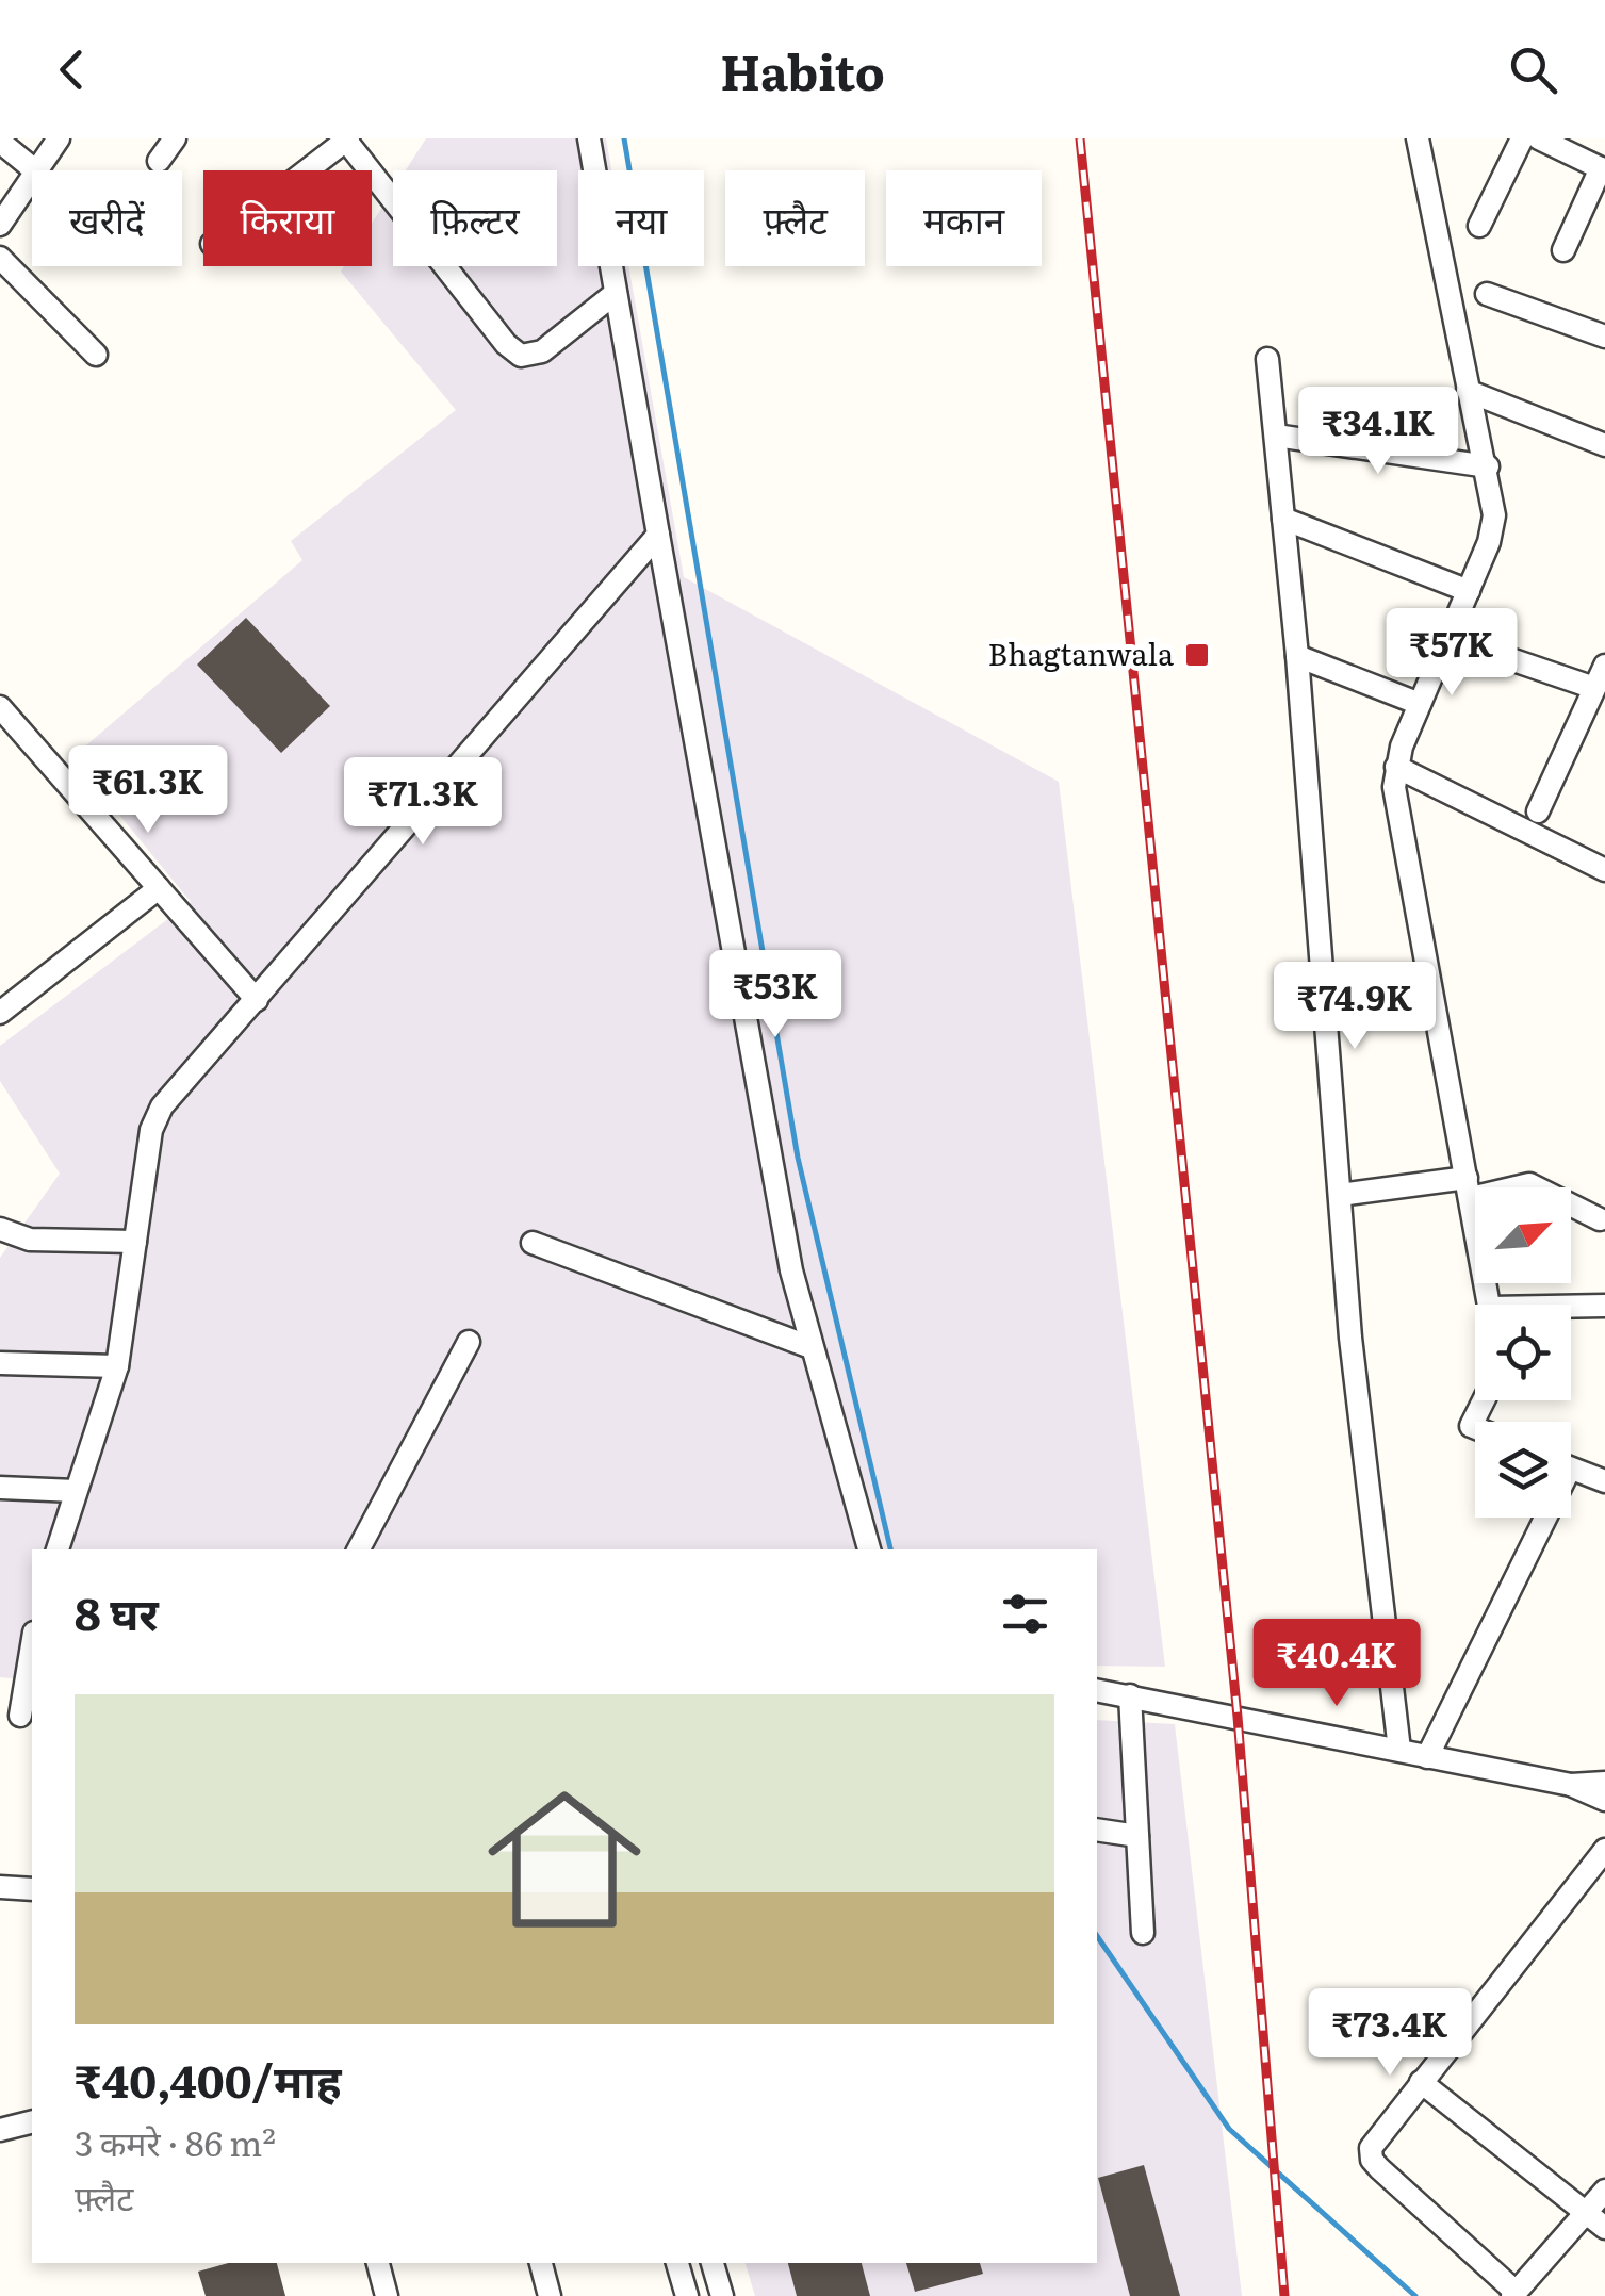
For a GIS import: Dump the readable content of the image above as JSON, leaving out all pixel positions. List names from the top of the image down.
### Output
{
  "places": {
    "transit": ["Bhagtanwala"]
  },
  "north": "top right",
  "page": {
    "header": "Habito",
    "chip": [
      "खरीदें",
      "किराया",
      "फ़िल्टर",
      "नया",
      "फ़्लैट",
      "मकान"
    ],
    "price": [
      "₹34.1K",
      "₹57K",
      "₹61.3K",
      "₹71.3K",
      "₹53K",
      "₹74.9K",
      "₹40.4K",
      "₹73.4K"
    ],
    "heading": "8 घर",
    "list": [
      {
        "name": "₹40,400/माह",
        "note": "3 कमरे · 86 m² · फ़्लैट"
      }
    ]
  }
}
